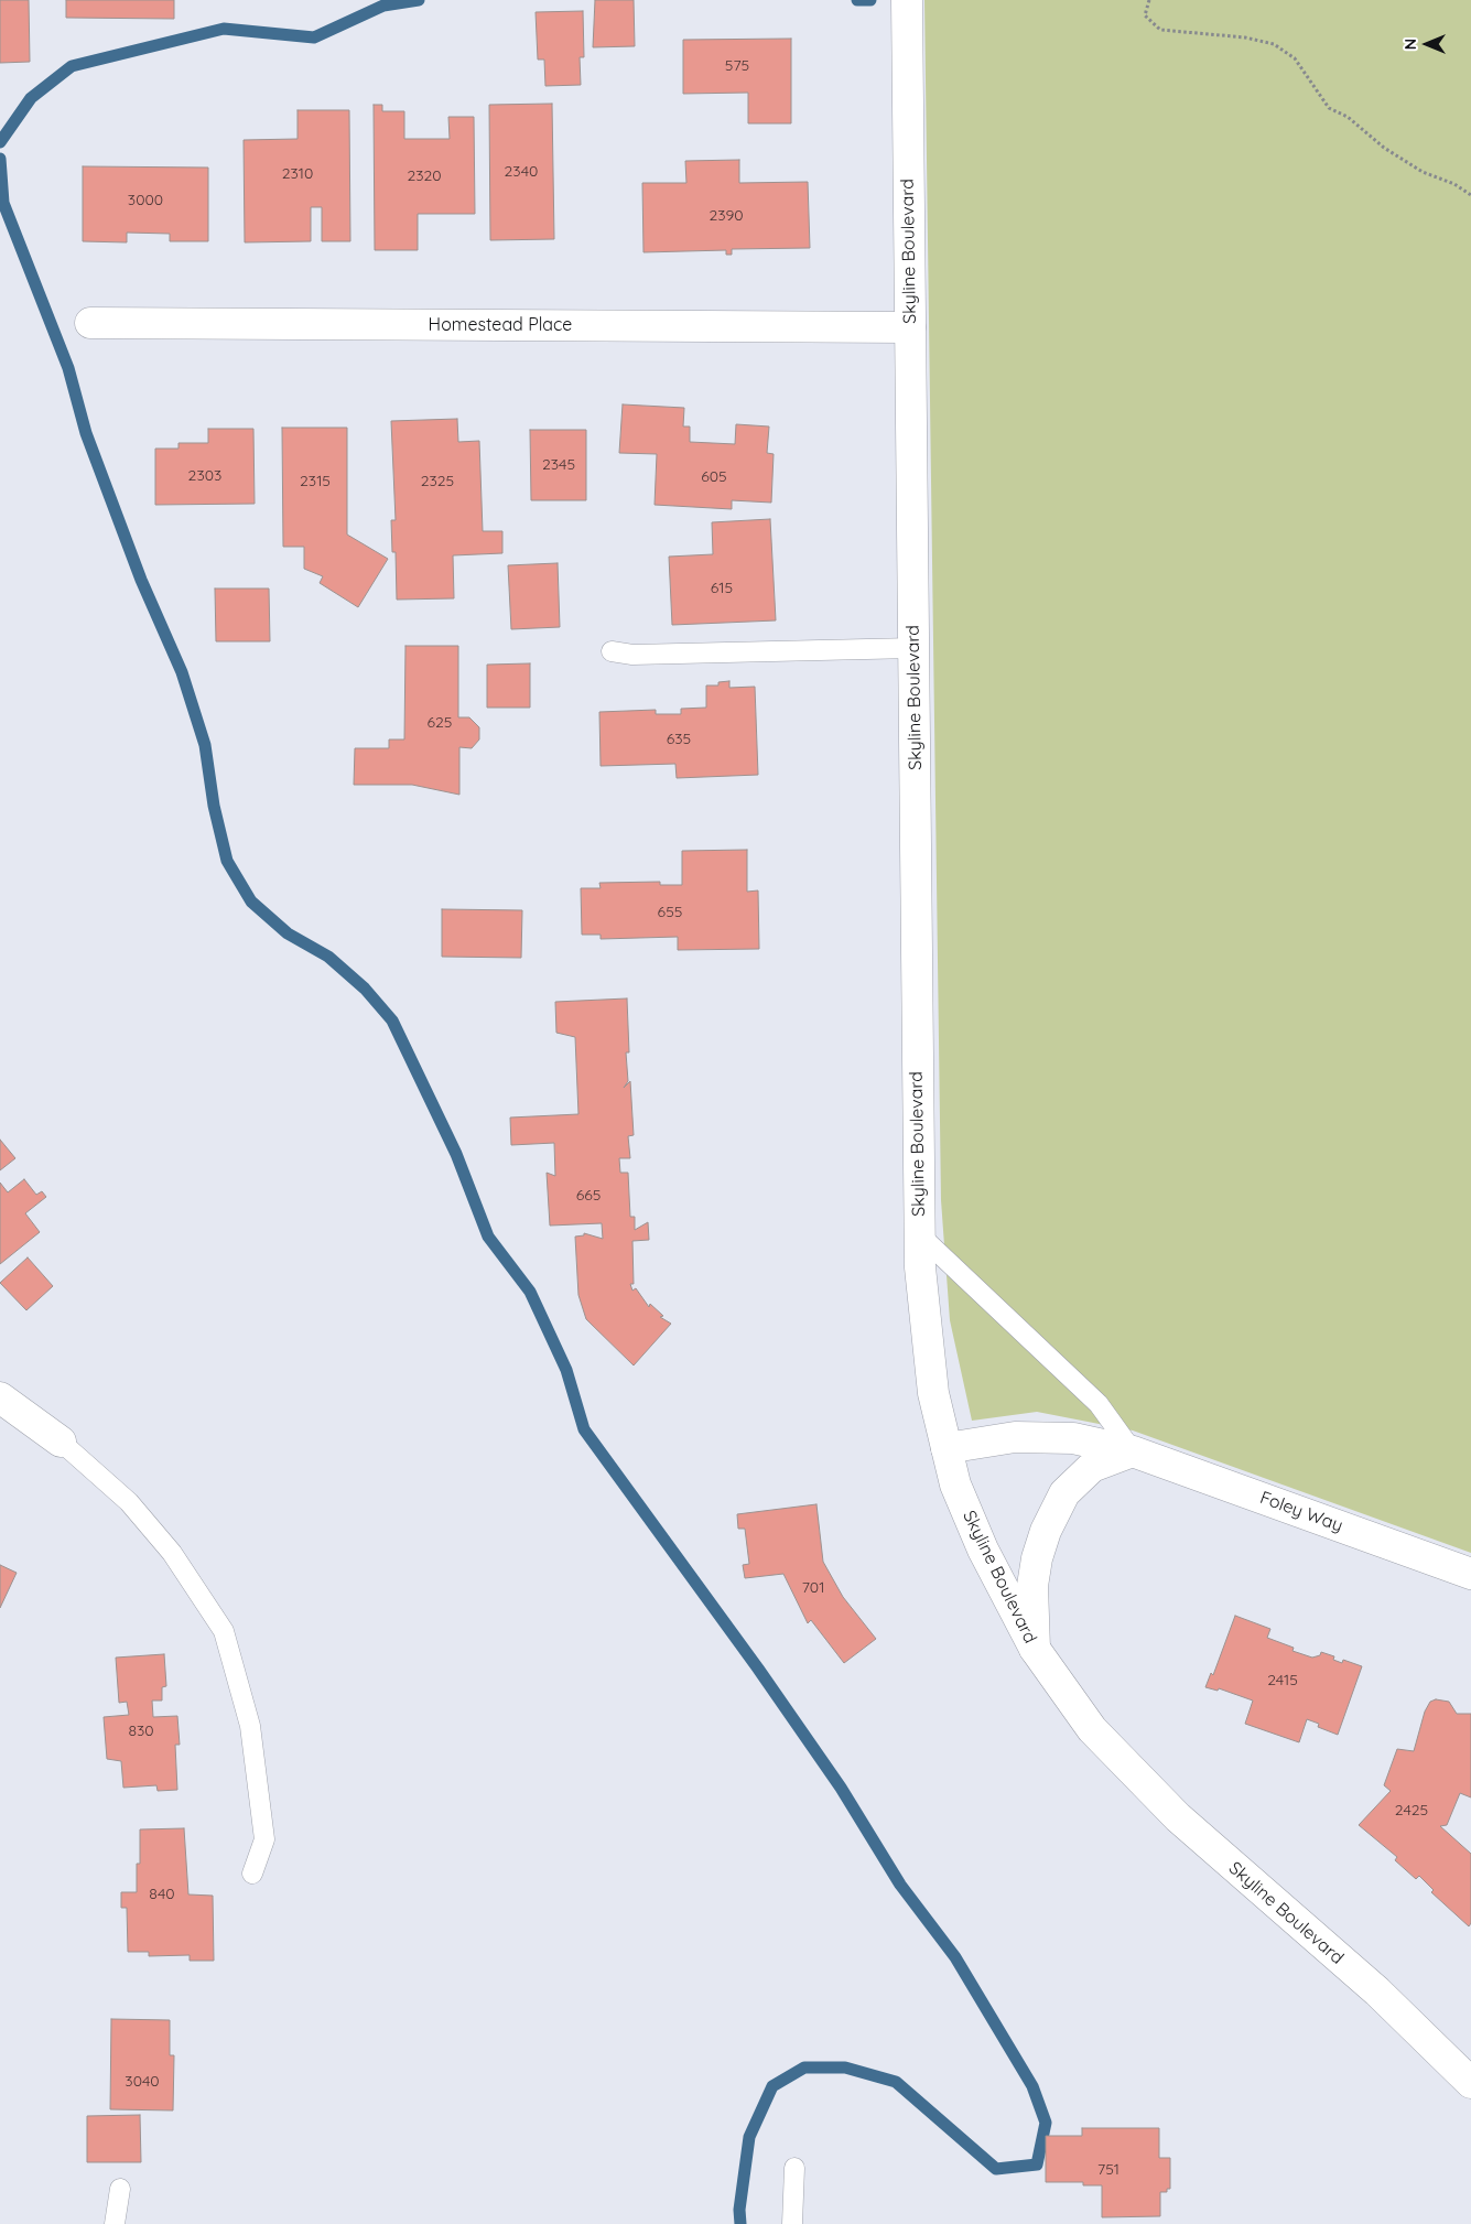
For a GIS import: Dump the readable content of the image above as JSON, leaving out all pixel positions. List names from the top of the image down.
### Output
{
  "streets": {
    "street": ["Skyline Boulevard", "Homestead Place", "Foley Way"]
  },
  "crossings": [
    ["Skyline Boulevard", "Homestead Place"],
    ["Skyline Boulevard", "Foley Way"]
  ],
  "house_numbers": [
    "575",
    "2340",
    "2310",
    "2320",
    "3000",
    "2390",
    "2345",
    "2303",
    "605",
    "2315",
    "2325",
    "615",
    "625",
    "635",
    "655",
    "665",
    "701",
    "2415",
    "830",
    "2425",
    "840",
    "3040",
    "751"
  ],
  "north": "left"
}
